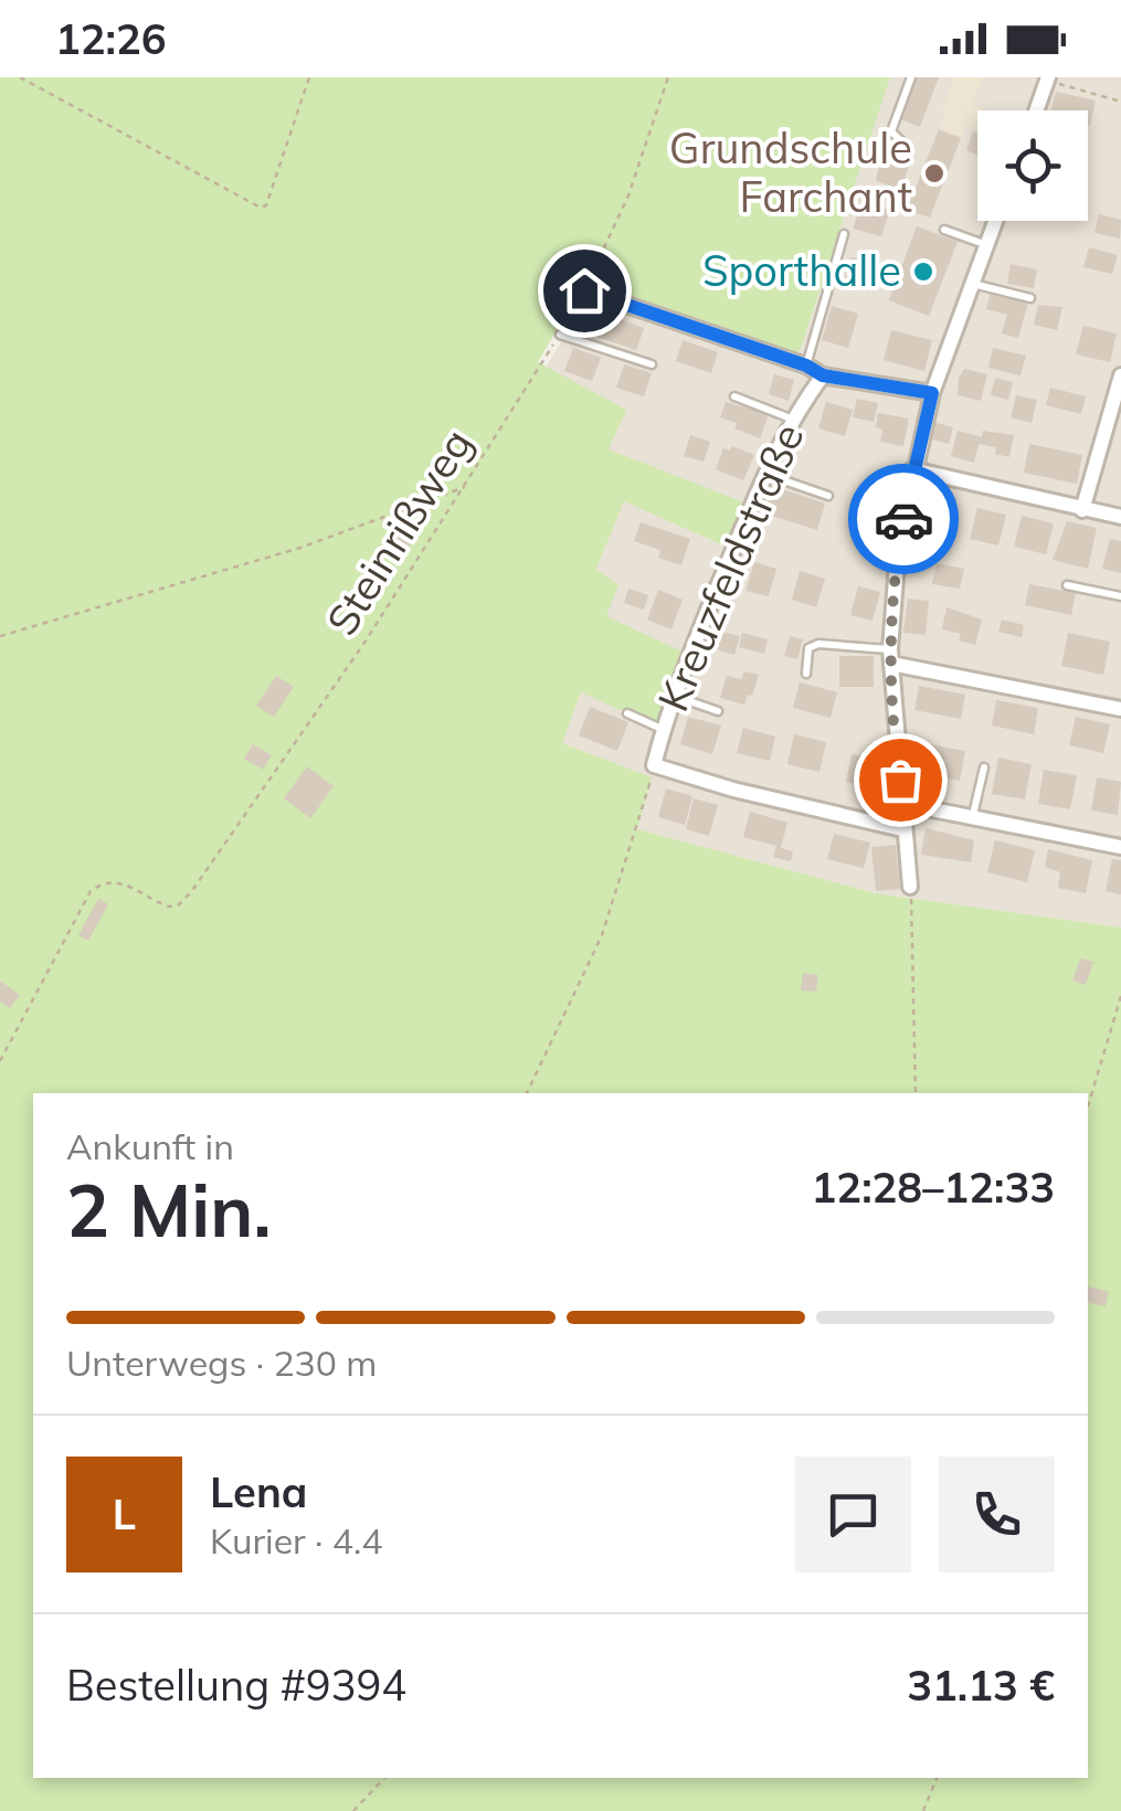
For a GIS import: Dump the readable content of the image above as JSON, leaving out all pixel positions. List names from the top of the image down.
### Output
{
  "streets": {
    "street": ["Kreuzfeldstraße"],
    "path": ["Steinrißweg"]
  },
  "places": ["Grundschule Farchant", "Sporthalle"],
  "page": {
    "status": "12:26",
    "heading": ["2 Min.", "Ankunft in", "12:28–12:33"],
    "panel": [
      "Lena",
      "Kurier · 4.4",
      "Bestellung #9394",
      "31.13 €"
    ],
    "bar": "Unterwegs · 230 m",
    "round": "L"
  }
}
